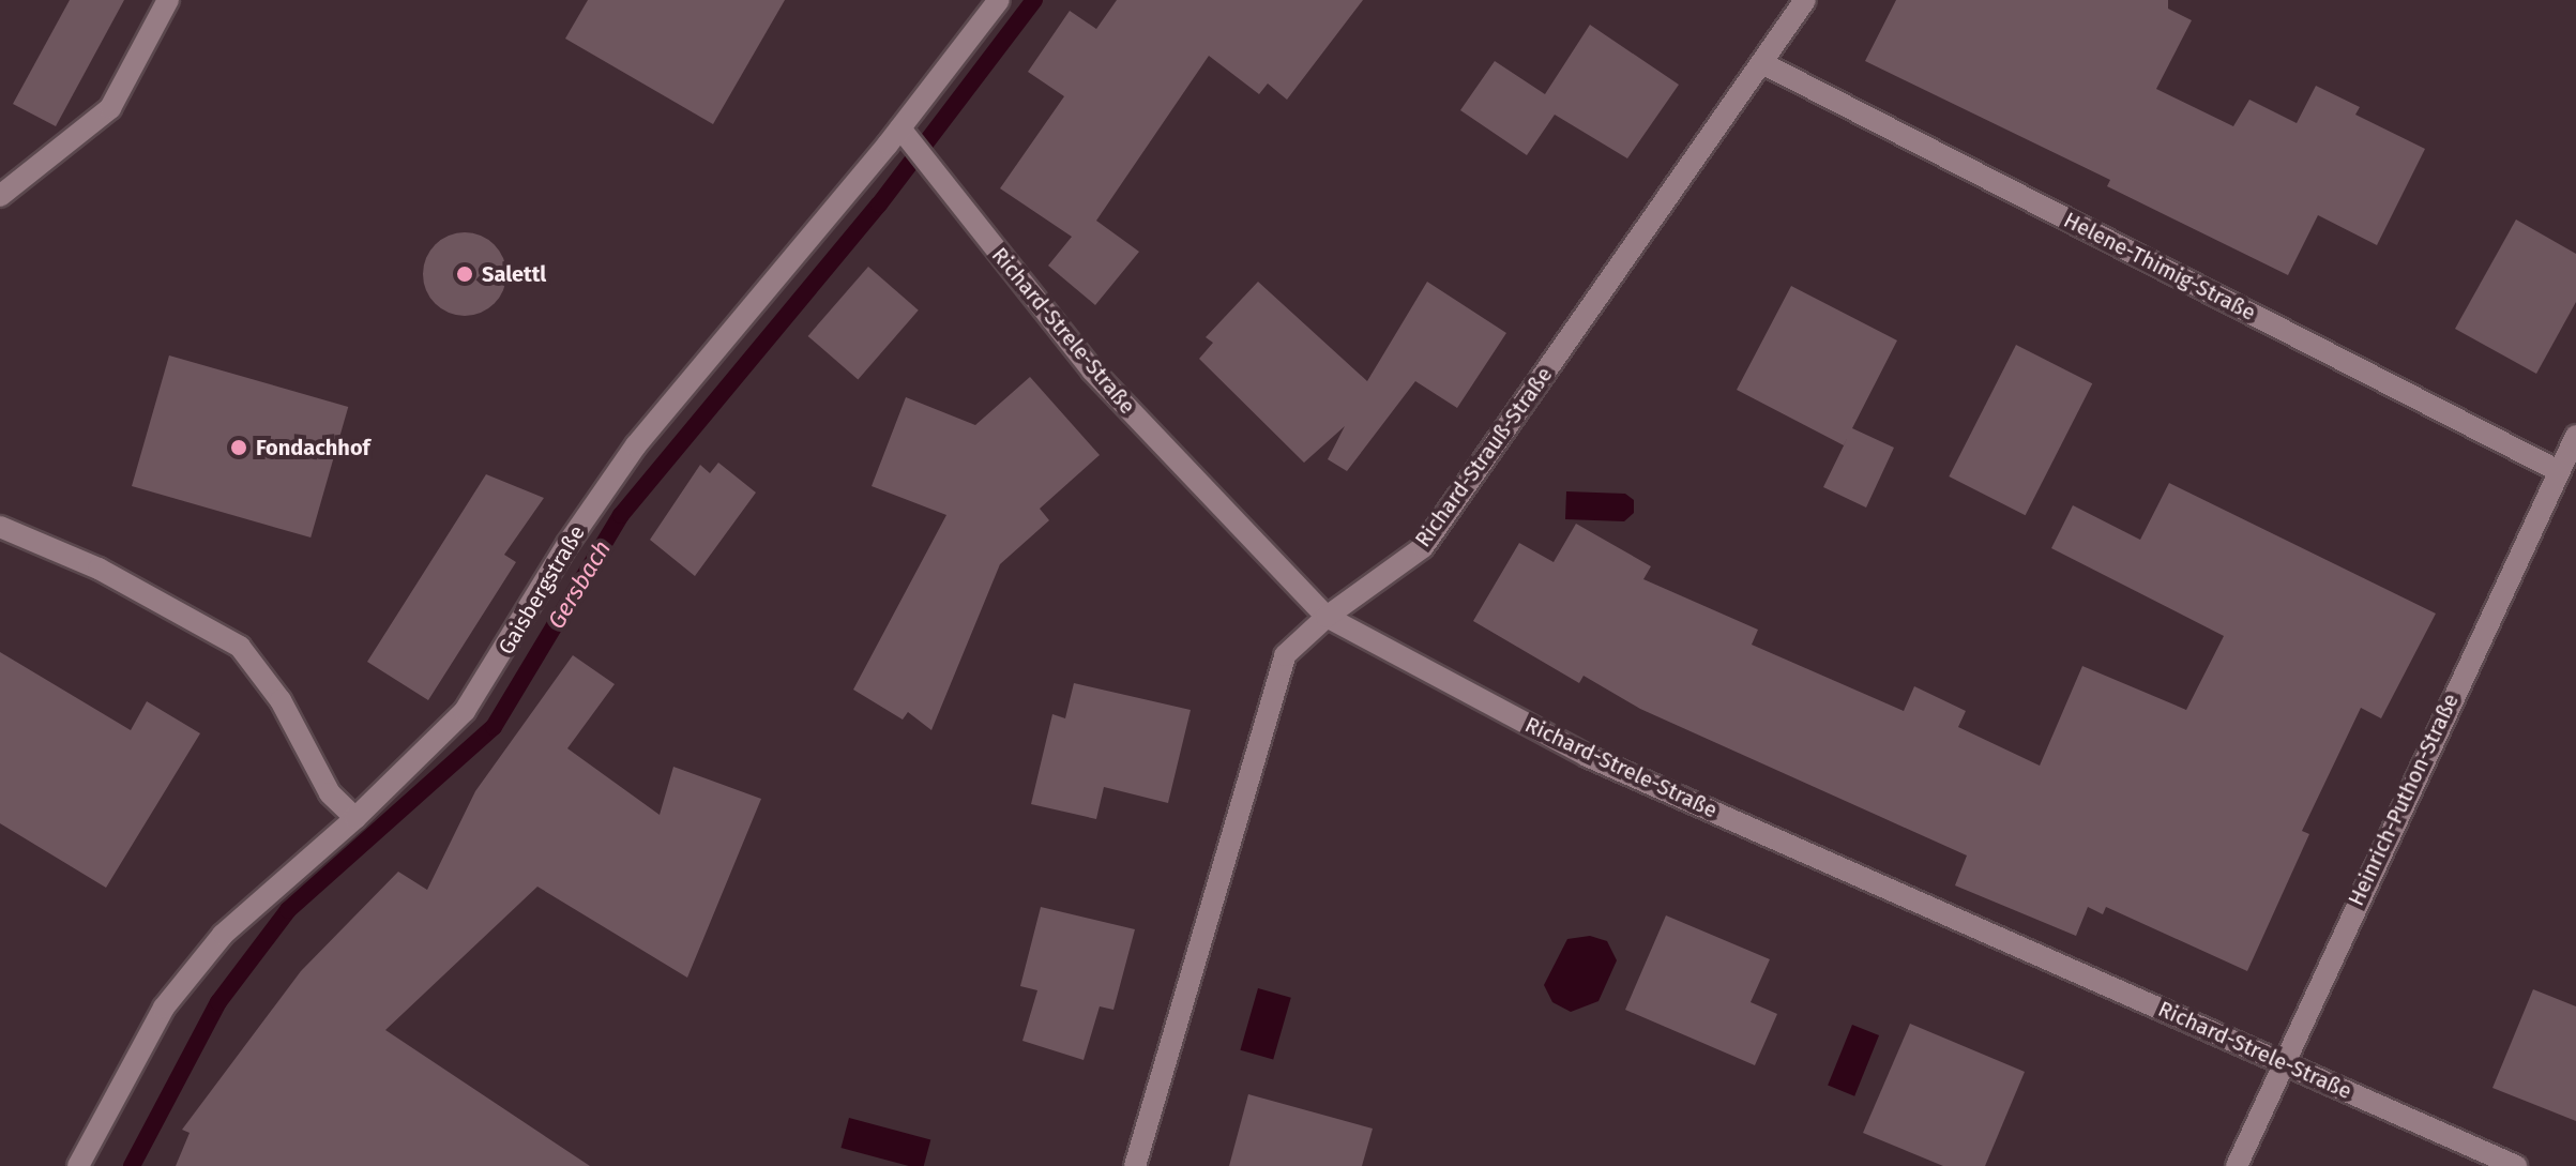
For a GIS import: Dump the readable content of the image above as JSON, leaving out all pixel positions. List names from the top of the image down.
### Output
{
  "streets": {
    "street": [
      "Helene-Thimig-Straße",
      "Richard-Strele-Straße",
      "Richard-Strauß-Straße",
      "Gaisbergstraße",
      "Heinrich-Puthon-Straße"
    ]
  },
  "crossings": [
    ["Helene-Thimig-Straße", "Richard-Strauß-Straße"],
    ["Helene-Thimig-Straße", "Heinrich-Puthon-Straße"],
    ["Richard-Strele-Straße", "Richard-Strauß-Straße"],
    ["Richard-Strele-Straße", "Gaisbergstraße"],
    ["Richard-Strele-Straße", "Heinrich-Puthon-Straße"]
  ],
  "water": ["Gersbach"],
  "places": ["Salettl", "Fondachhof"]
}
